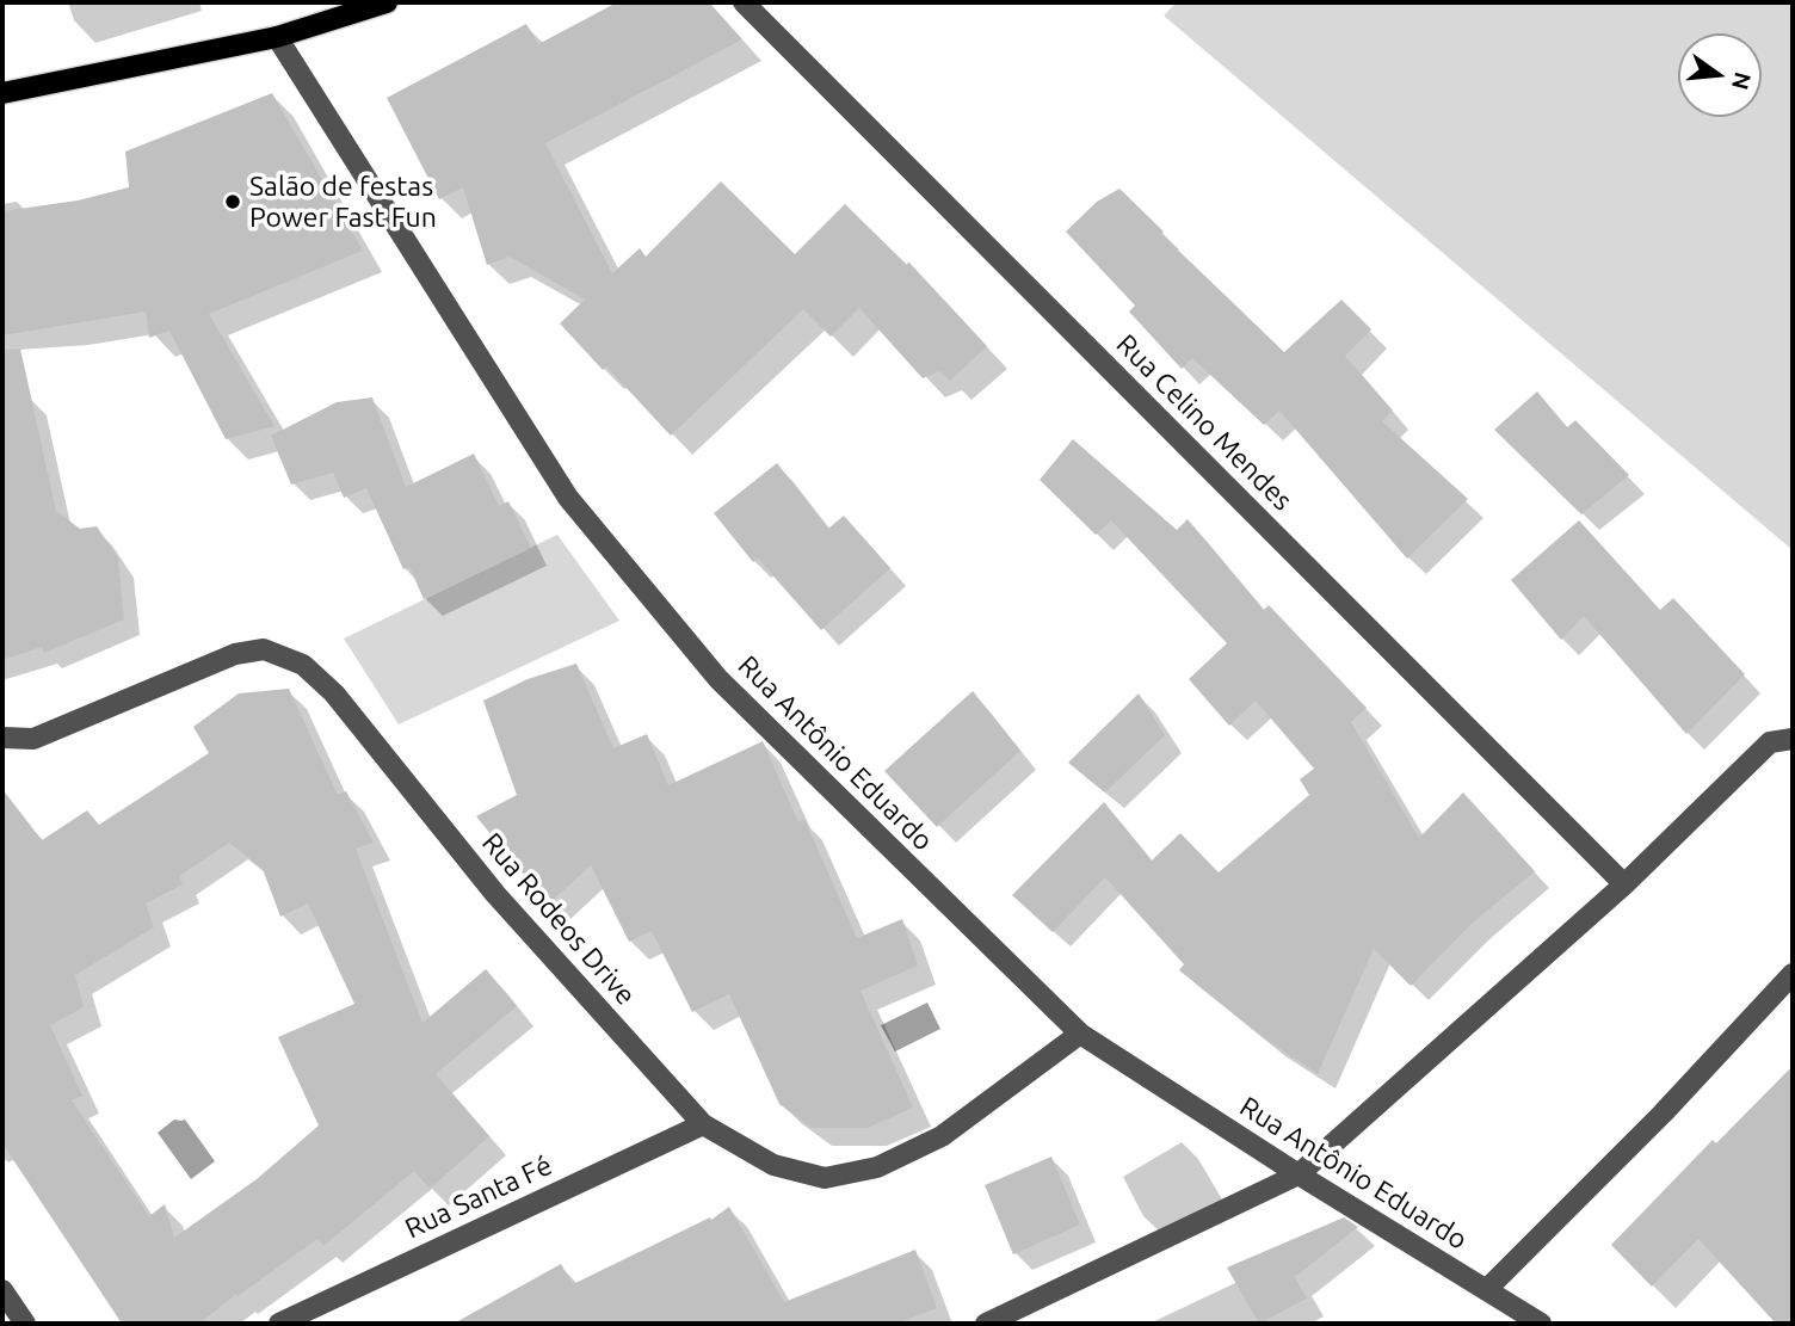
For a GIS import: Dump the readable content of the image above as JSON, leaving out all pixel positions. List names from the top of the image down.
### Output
{
  "streets": {
    "street": [
      "Rua Celino Mendes",
      "Rua Antônio Eduardo",
      "Rua Rodeos Drive",
      "Rua Santa Fé"
    ]
  },
  "crossings": [
    ["Rua Antônio Eduardo", "Rua Rodeos Drive"],
    ["Rua Rodeos Drive", "Rua Santa Fé"]
  ],
  "places": ["Salão de festas Power Fast Fun"],
  "north": "right"
}
